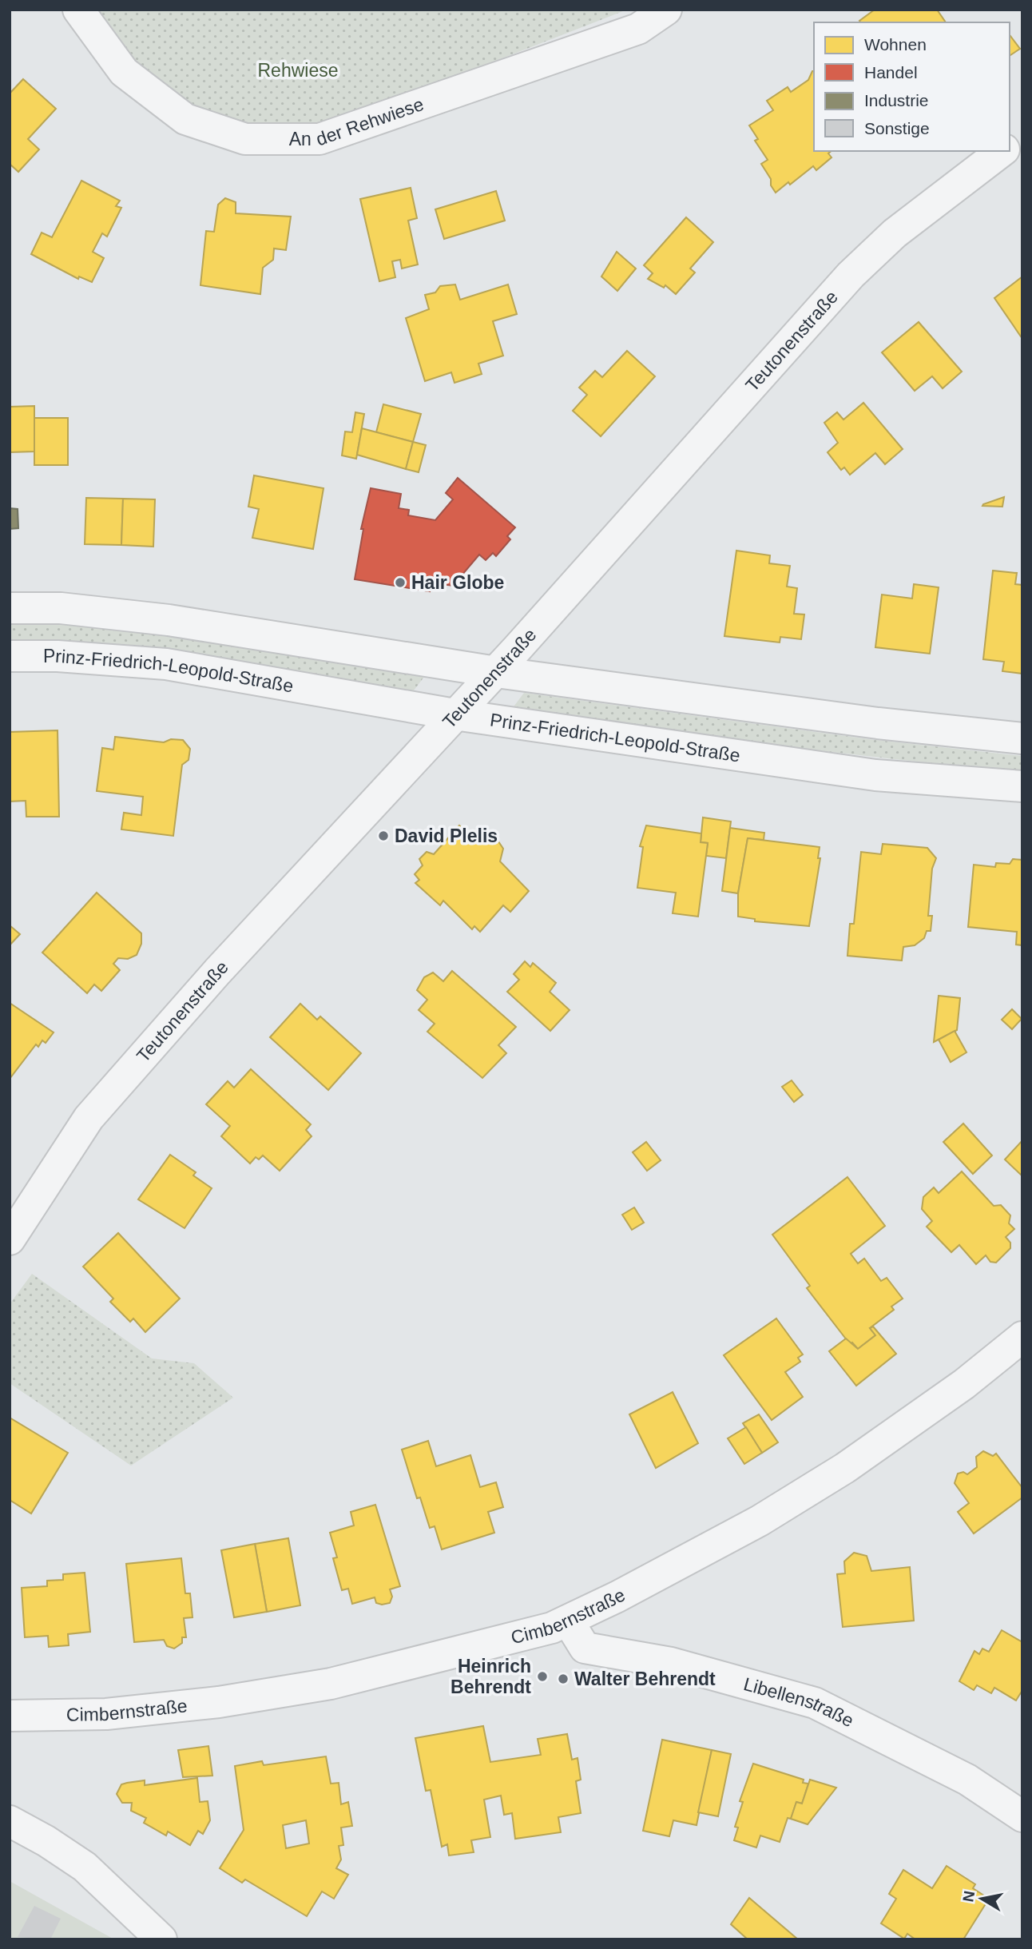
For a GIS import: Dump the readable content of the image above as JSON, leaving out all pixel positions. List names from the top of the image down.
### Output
{
  "streets": {
    "street": [
      "An der Rehwiese",
      "Teutonenstraße",
      "Prinz-Friedrich-Leopold-Straße",
      "Cimbernstraße",
      "Libellenstraße"
    ]
  },
  "crossings": [
    ["Teutonenstraße", "Prinz-Friedrich-Leopold-Straße"],
    ["Cimbernstraße", "Libellenstraße"]
  ],
  "parks": ["Rehwiese"],
  "places": [
    "Hair Globe",
    "David Plelis",
    "Heinrich Behrendt",
    "Walter Behrendt"
  ],
  "legend": [
    "Wohnen",
    "Handel",
    "Industrie",
    "Sonstige"
  ],
  "north": "left"
}
